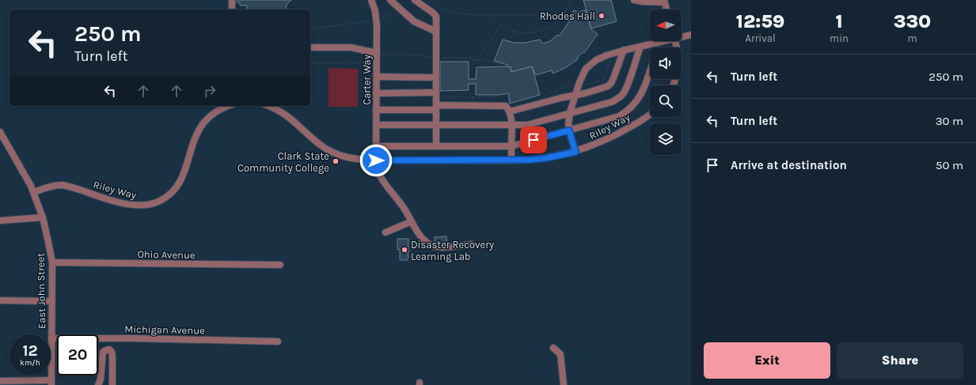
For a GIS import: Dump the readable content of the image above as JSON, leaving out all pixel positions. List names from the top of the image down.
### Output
{
  "streets": {
    "street": [
      "Carter Way",
      "Riley Way",
      "Ohio Avenue",
      "East John Street",
      "Michigan Avenue"
    ]
  },
  "crossings": [
    ["Carter Way", "Riley Way"],
    ["Riley Way", "East John Street"],
    ["Ohio Avenue", "East John Street"],
    ["East John Street", "Michigan Avenue"]
  ],
  "places": ["Rhodes Hall", "Clark State Community College", "Disaster Recovery Learning Lab"],
  "north": "left",
  "page": {
    "eta": [
      "12:59",
      "Arrival",
      "1",
      "min",
      "330",
      "m"
    ],
    "turn": ["250 m", "Turn left"],
    "list": [
      {
        "name": "Turn left",
        "value": "250 m"
      },
      {
        "name": "Turn left",
        "value": "30 m"
      },
      {
        "name": "Arrive at destination",
        "value": "50 m"
      }
    ],
    "speed": "12 km/h",
    "limit": "20",
    "buttons": ["Exit", "Share"]
  }
}
